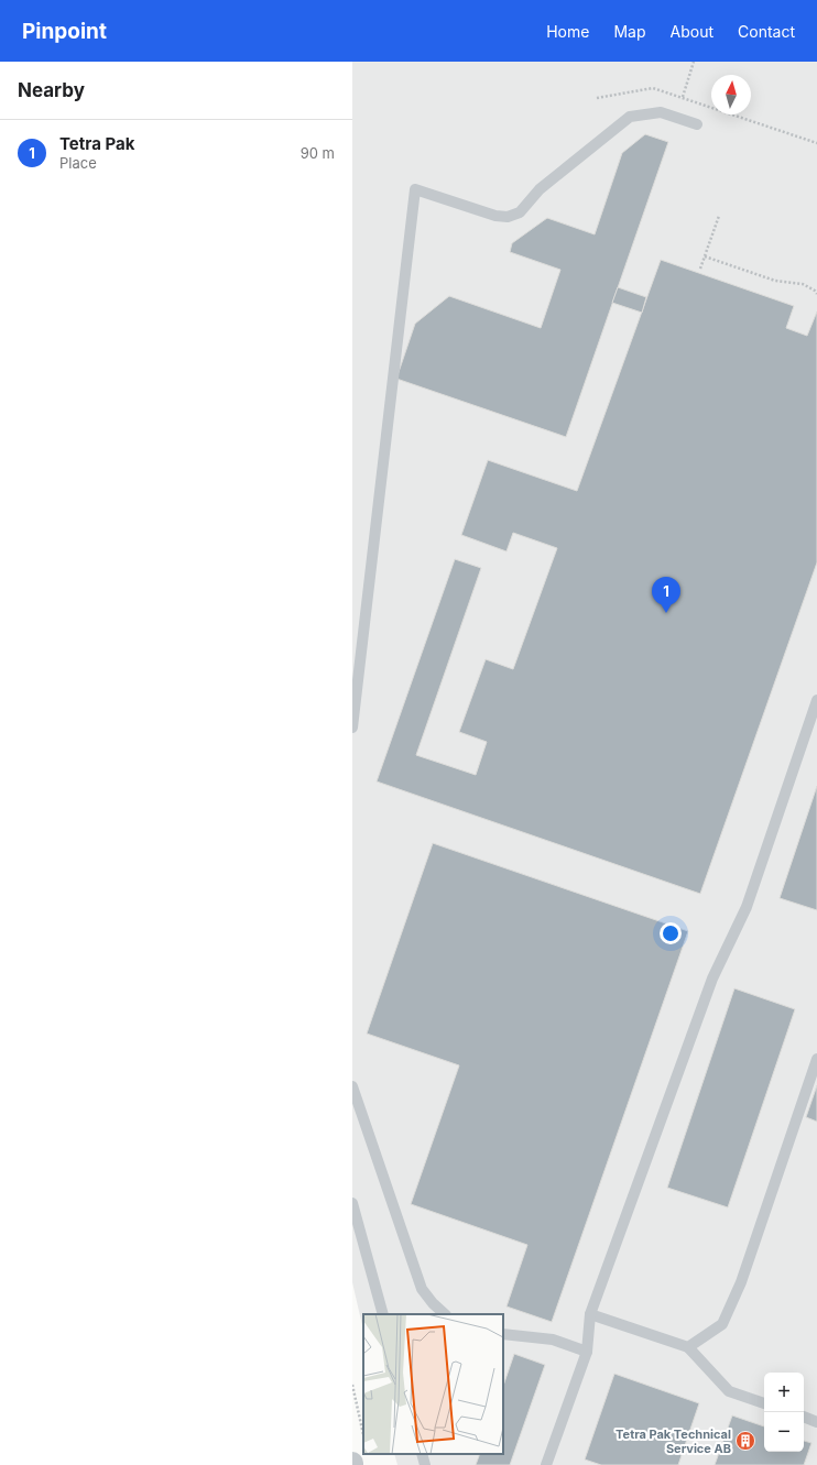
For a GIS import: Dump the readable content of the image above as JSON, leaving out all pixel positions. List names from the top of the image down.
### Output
{
  "places": {
    "building": ["Tetra Pak Technical Service AB"]
  },
  "north": "top",
  "page": {
    "header": "Pinpoint",
    "nav": [
      "Home",
      "Map",
      "About",
      "Contact"
    ],
    "heading": "Nearby",
    "list": [
      {
        "mark": "1",
        "name": "Tetra Pak",
        "note": "Place",
        "value": "90 m"
      }
    ],
    "pins": "1",
    "map_buttons": ["+", "−"]
  }
}
